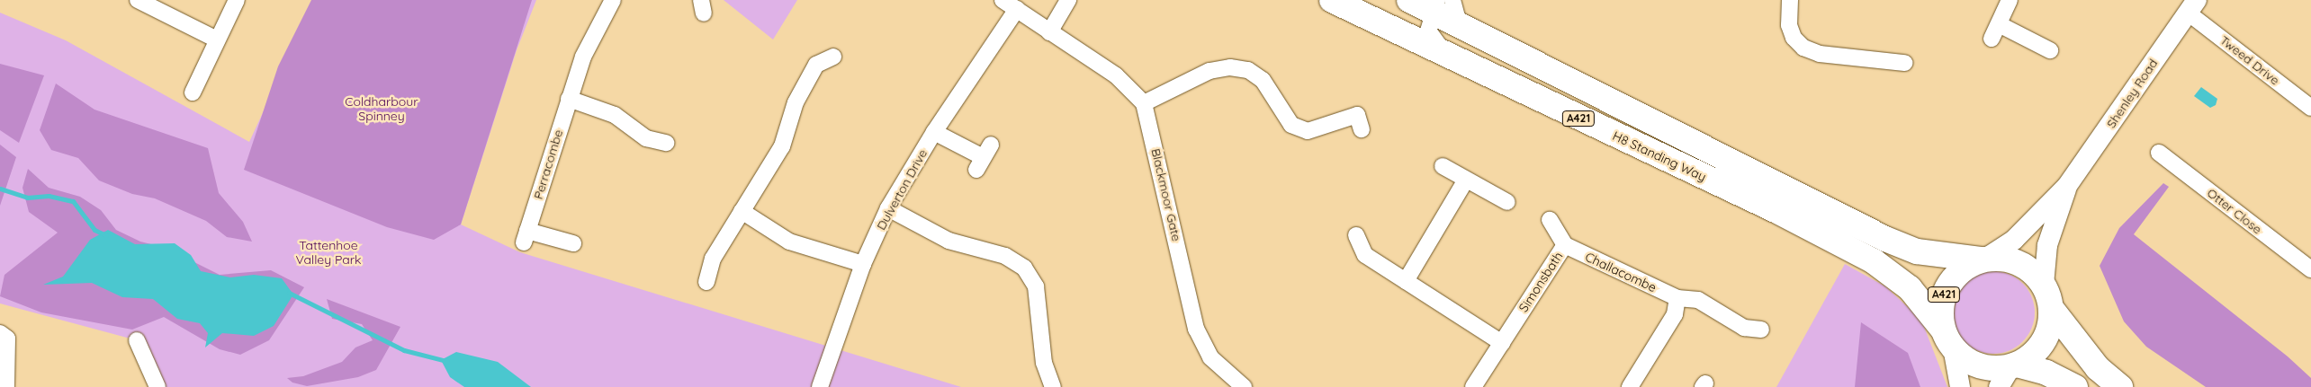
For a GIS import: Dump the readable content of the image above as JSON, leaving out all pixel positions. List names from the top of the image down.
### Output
{
  "streets": {
    "highway": ["A421", "H8 Standing Way"],
    "street": [
      "Tweed Drive",
      "Shenley Road",
      "Perracombe",
      "Dulverton Drive",
      "Blackmoor Gate",
      "Otter Close",
      "Challacombe",
      "Simonsbath"
    ]
  },
  "crossings": [
    ["Tweed Drive", "Shenley Road"],
    ["Shenley Road", "A421"],
    ["Shenley Road", "H8 Standing Way"],
    ["A421", "H8 Standing Way"],
    ["Challacombe", "Simonsbath"]
  ],
  "parks": ["Coldharbour Spinney", "Tattenhoe Valley Park"]
}
